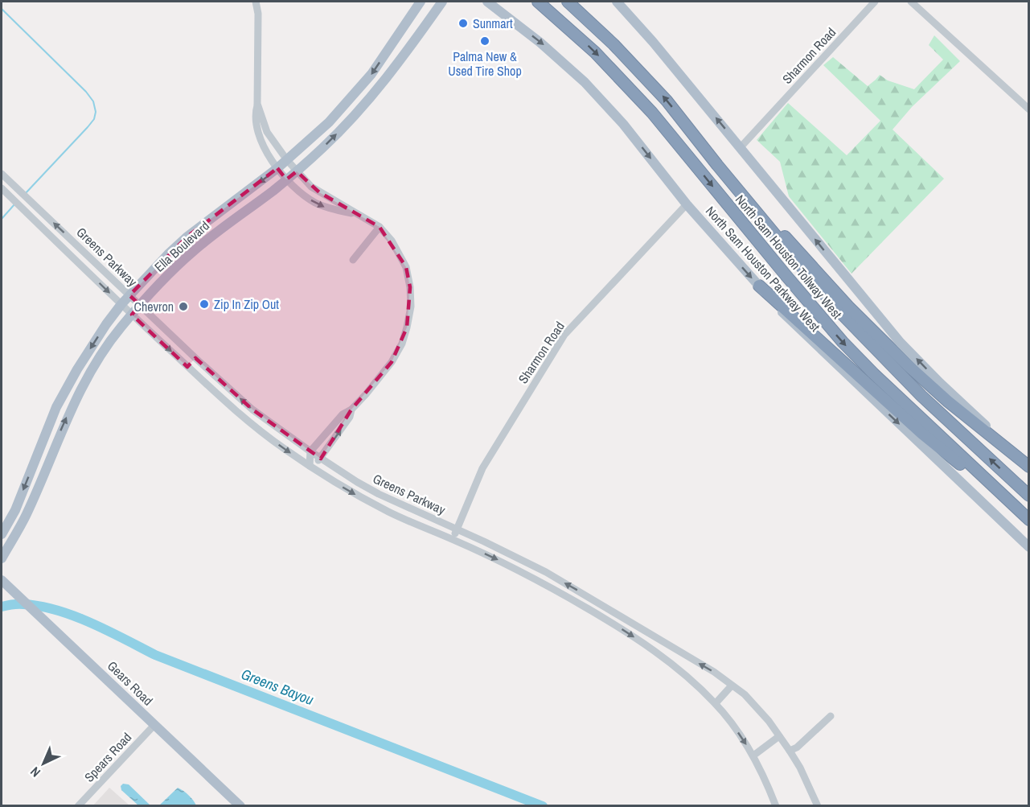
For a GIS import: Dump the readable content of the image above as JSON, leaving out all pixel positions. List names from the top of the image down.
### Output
{
  "streets": {
    "highway": ["North Sam Houston Tollway West"],
    "main road": ["Ella Boulevard", "North Sam Houston Parkway West", "Gears Road"],
    "street": ["Sharmon Road", "Greens Parkway", "Spears Road"]
  },
  "crossings": [
    ["Sharmon Road", "Greens Parkway"],
    ["Sharmon Road", "North Sam Houston Parkway West"],
    ["Ella Boulevard", "Greens Parkway"],
    ["Gears Road", "Spears Road"]
  ],
  "water": ["Greens Bayou"],
  "places": [
    "Sunmart",
    "Palma New & Used Tire Shop",
    "Zip In Zip Out",
    "Chevron"
  ],
  "north": "bottom left"
}
